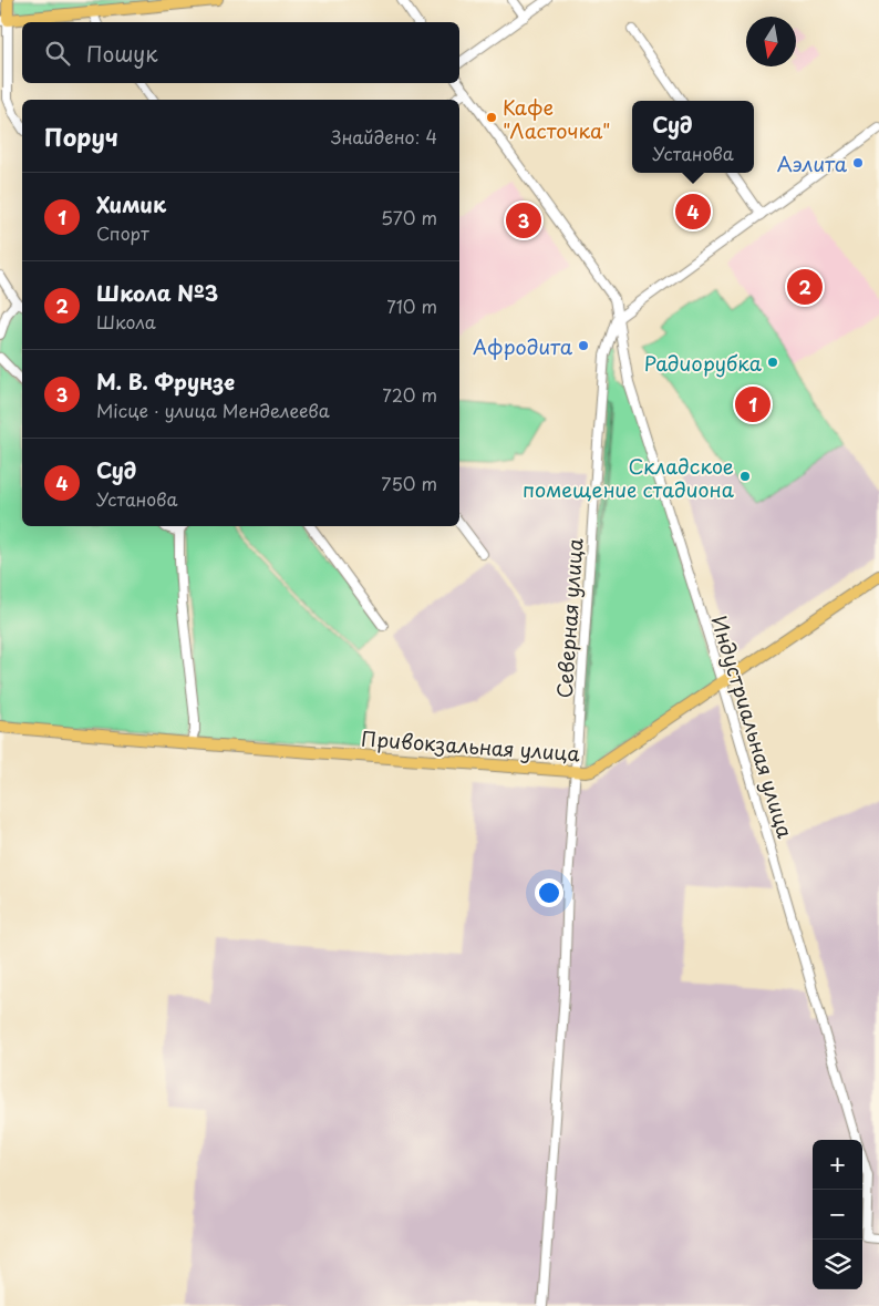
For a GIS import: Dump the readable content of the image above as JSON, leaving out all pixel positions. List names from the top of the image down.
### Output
{
  "streets": {
    "main road": ["Привокзальная улица"],
    "street": ["Северная улица", "Индустриальная улица"]
  },
  "crossings": [
    ["Северная улица", "Индустриальная улица"],
    ["Северная улица", "Привокзальная улица"],
    ["Индустриальная улица", "Привокзальная улица"]
  ],
  "places": [
    "Кафе \"Ласточка\"",
    "Аэлита",
    "Афродита",
    "Радиорубка",
    "Складское помещение стадиона"
  ],
  "north": "bottom",
  "page": {
    "search": "Пошук",
    "heading": ["Поруч", "Знайдено: 4"],
    "popup": ["Суд", "Установа"],
    "list": [
      {
        "mark": "1",
        "name": "Химик",
        "note": "Спорт",
        "value": "570 m"
      },
      {
        "mark": "2",
        "name": "Школа №3",
        "note": "Школа",
        "value": "710 m"
      },
      {
        "mark": "3",
        "name": "М. В. Фрунзе",
        "note": "Місце · улица Менделеева",
        "value": "720 m"
      },
      {
        "mark": "4",
        "name": "Суд",
        "note": "Установа",
        "value": "750 m"
      }
    ],
    "pins": [
      "4",
      "3",
      "2",
      "1"
    ],
    "map_buttons": ["+", "−"]
  }
}
